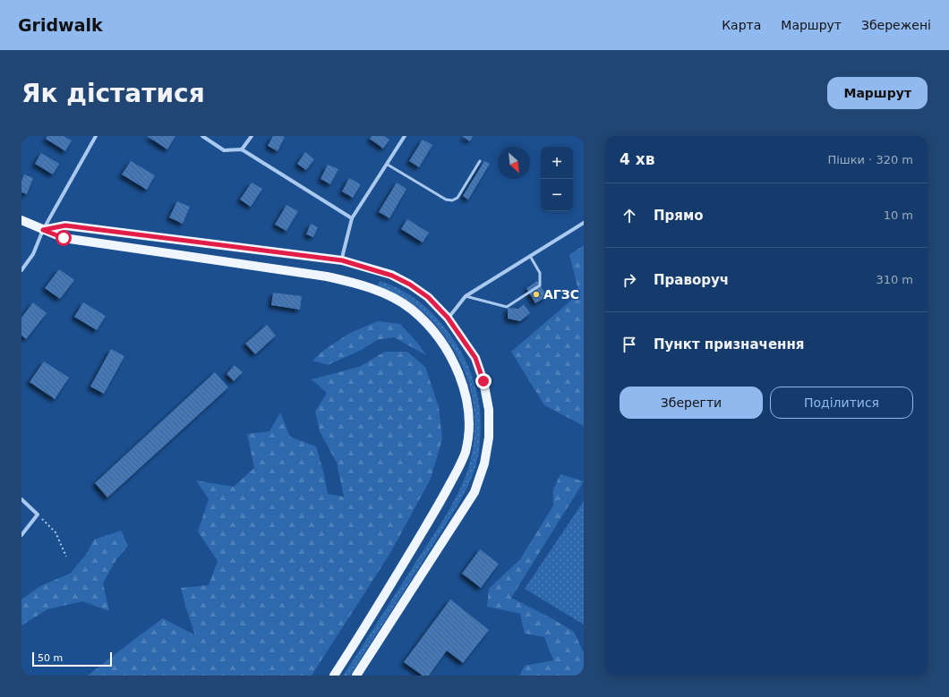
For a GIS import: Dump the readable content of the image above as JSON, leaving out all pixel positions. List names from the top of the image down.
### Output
{
  "places": ["АГЗС"],
  "scale_bar": "50 m",
  "north": "bottom right",
  "page": {
    "header": "Gridwalk",
    "nav": ["Карта", "Маршрут", "Збережені"],
    "buttons": [
      "Маршрут",
      ["Зберегти", "Поділитися"]
    ],
    "title": "Як дістатися",
    "heading": ["4 хв", "Пішки · 320 m"],
    "map_buttons": ["+", "−"],
    "list": [
      ["Прямо", "10 m"],
      ["Праворуч", "310 m"],
      "Пункт призначення"
    ],
    "scale": "50 m"
  }
}
